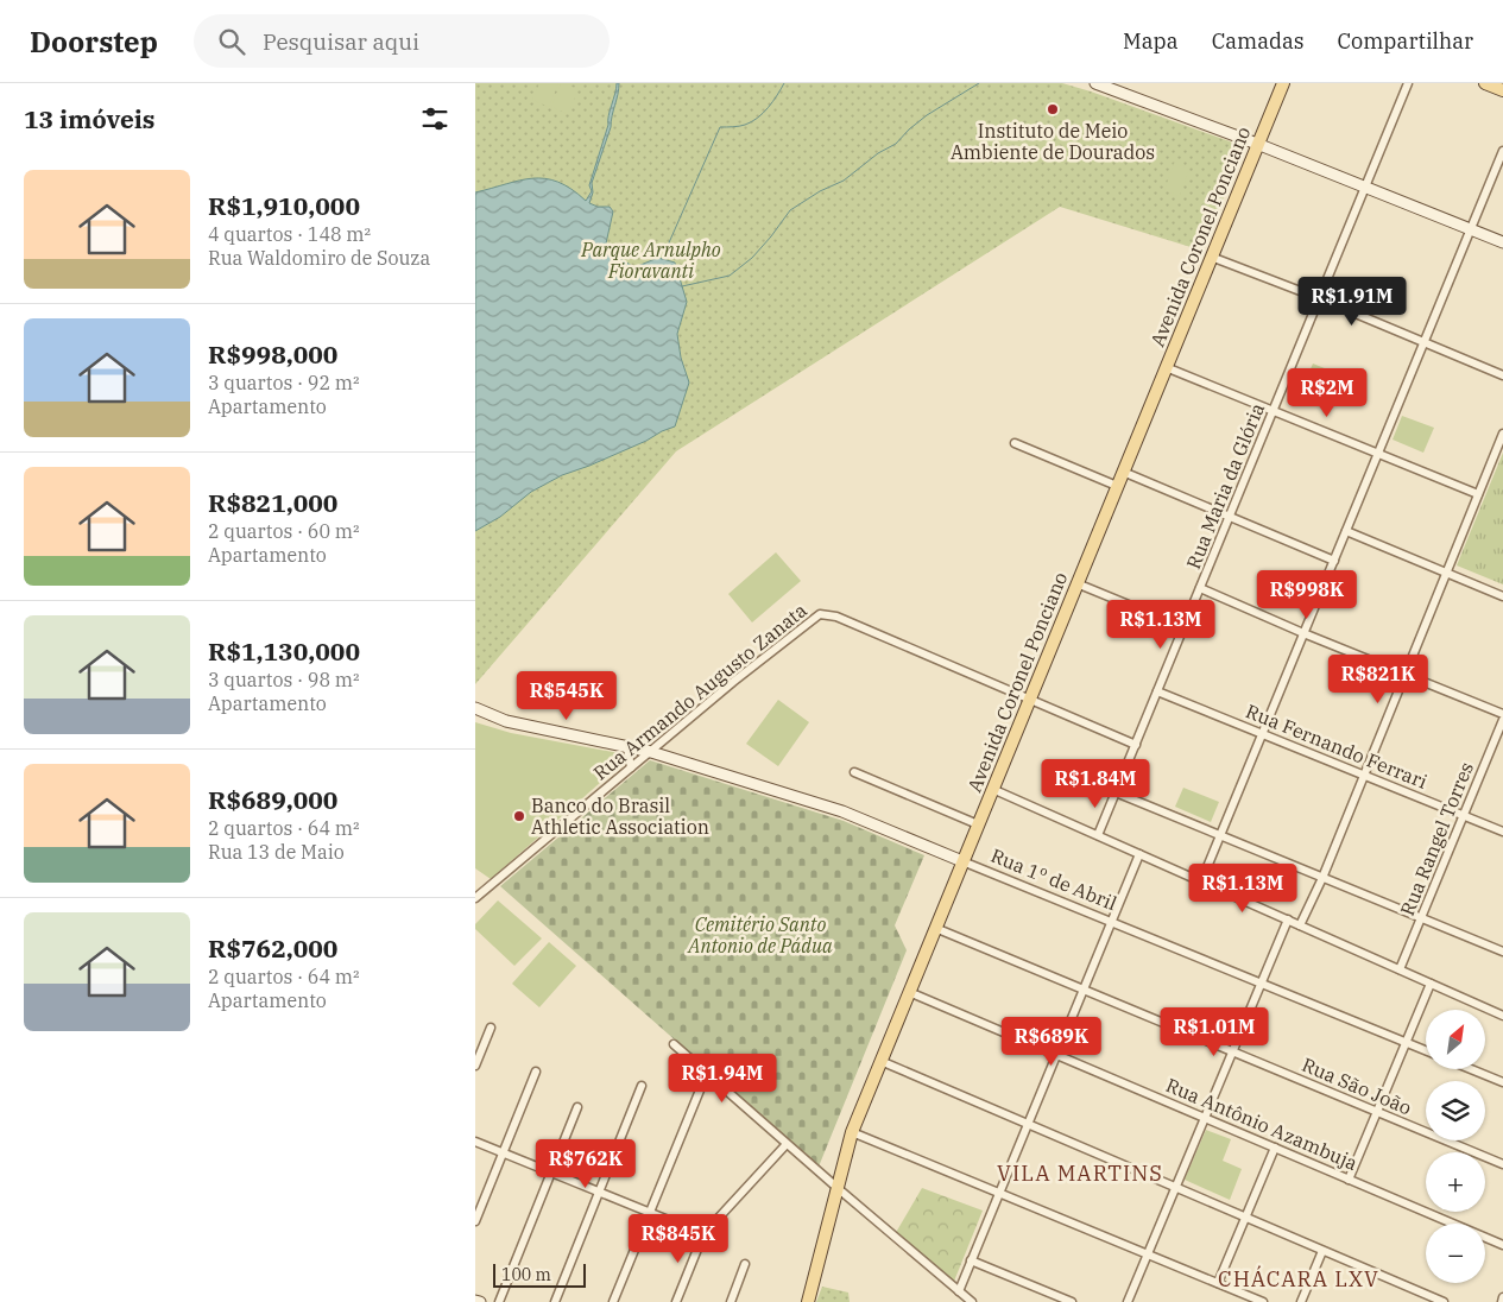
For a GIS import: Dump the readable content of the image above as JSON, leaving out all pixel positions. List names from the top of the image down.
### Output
{
  "streets": {
    "main road": ["Avenida Coronel Ponciano"],
    "street": [
      "Rua Maria da Glória",
      "Rua Armando Augusto Zanata",
      "Rua Fernando Ferrari",
      "Rua Rangel Torres",
      "Rua 1º de Abril",
      "Rua São João",
      "Rua Antônio Azambuja"
    ]
  },
  "crossings": [
    ["Avenida Coronel Ponciano", "Rua Armando Augusto Zanata"],
    ["Avenida Coronel Ponciano", "Rua 1º de Abril"],
    ["Avenida Coronel Ponciano", "Rua São João"],
    ["Avenida Coronel Ponciano", "Rua Antônio Azambuja"],
    ["Rua Maria da Glória", "Rua Armando Augusto Zanata"],
    ["Rua Maria da Glória", "Rua Fernando Ferrari"],
    ["Rua Armando Augusto Zanata", "Rua 1º de Abril"],
    ["Rua Fernando Ferrari", "Rua Rangel Torres"]
  ],
  "districts": ["VILA MARTINS", "CHÁCARA LXV"],
  "parks": ["Parque Arnulpho Fioravanti", "Cemitério Santo Antonio de Pádua"],
  "places": ["Instituto de Meio Ambiente de Dourados", "Banco do Brasil Athletic Association"],
  "scale_bar": "100 m",
  "north": "top right",
  "page": {
    "header": "Doorstep",
    "search": "Pesquisar aqui",
    "nav": ["Mapa", "Camadas", "Compartilhar"],
    "heading": "13 imóveis",
    "list": [
      {
        "name": "R$1,910,000",
        "note": "4 quartos · 148 m² · Rua Waldomiro de Souza"
      },
      {
        "name": "R$998,000",
        "note": "3 quartos · 92 m² · Apartamento"
      },
      {
        "name": "R$821,000",
        "note": "2 quartos · 60 m² · Apartamento"
      },
      {
        "name": "R$1,130,000",
        "note": "3 quartos · 98 m² · Apartamento"
      },
      {
        "name": "R$689,000",
        "note": "2 quartos · 64 m² · Rua 13 de Maio"
      },
      {
        "name": "R$762,000",
        "note": "2 quartos · 64 m² · Apartamento"
      }
    ],
    "price": [
      "R$1.91M",
      "R$2M",
      "R$998K",
      "R$1.13M",
      "R$821K",
      "R$545K",
      "R$1.84M",
      "R$1.13M",
      "R$1.01M",
      "R$689K",
      "R$1.94M",
      "R$762K",
      "R$845K"
    ],
    "map_buttons": ["+", "−"],
    "scale": "100 m"
  }
}
